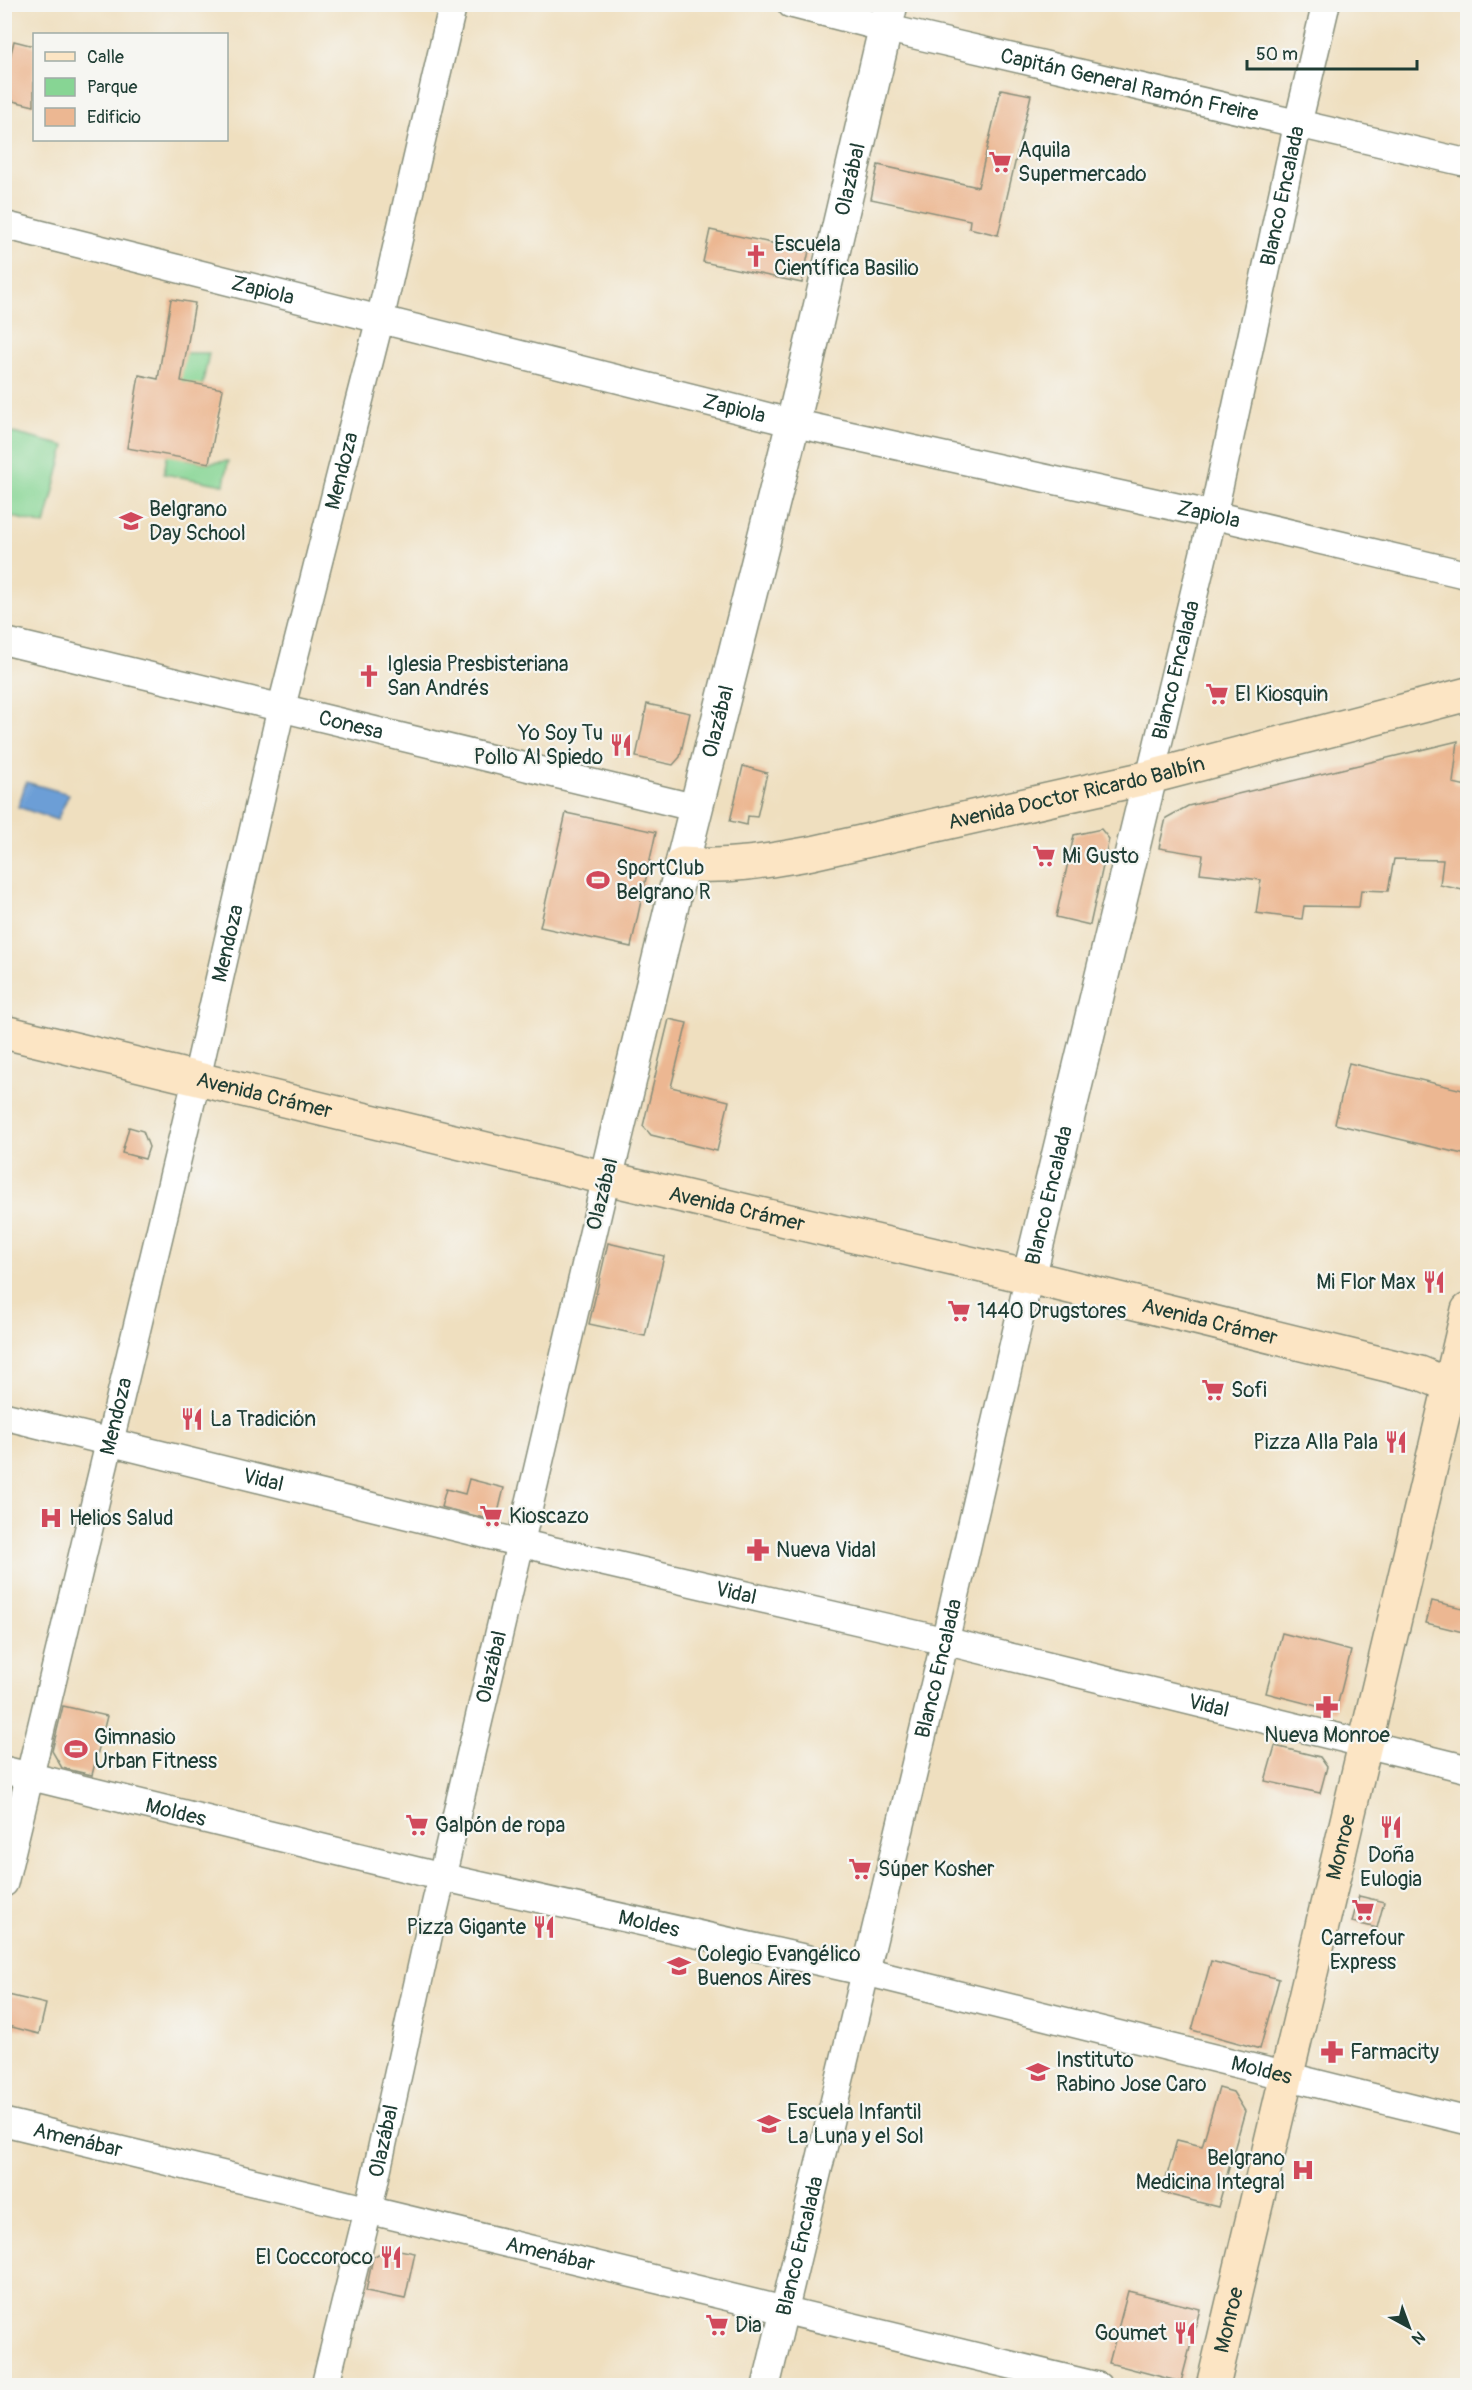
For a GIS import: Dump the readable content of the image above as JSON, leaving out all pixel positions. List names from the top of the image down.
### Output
{
  "streets": {
    "main road": ["Avenida Doctor Ricardo Balbín", "Avenida Crámer", "Monroe"],
    "street": [
      "Capitán General Ramón Freire",
      "Olazábal",
      "Blanco Encalada",
      "Zapiola",
      "Mendoza",
      "Conesa",
      "Vidal",
      "Moldes",
      "Amenábar"
    ]
  },
  "crossings": [
    ["Capitán General Ramón Freire", "Olazábal"],
    ["Capitán General Ramón Freire", "Blanco Encalada"],
    ["Olazábal", "Zapiola"],
    ["Olazábal", "Conesa"],
    ["Olazábal", "Avenida Doctor Ricardo Balbín"],
    ["Olazábal", "Avenida Crámer"],
    ["Olazábal", "Vidal"],
    ["Olazábal", "Moldes"],
    ["Olazábal", "Amenábar"],
    ["Blanco Encalada", "Zapiola"],
    ["Blanco Encalada", "Avenida Doctor Ricardo Balbín"],
    ["Blanco Encalada", "Avenida Crámer"],
    ["Blanco Encalada", "Vidal"],
    ["Blanco Encalada", "Moldes"],
    ["Blanco Encalada", "Amenábar"],
    ["Zapiola", "Mendoza"],
    ["Mendoza", "Conesa"],
    ["Mendoza", "Avenida Crámer"],
    ["Mendoza", "Vidal"],
    ["Mendoza", "Moldes"],
    ["Avenida Crámer", "Monroe"],
    ["Vidal", "Monroe"],
    ["Moldes", "Monroe"]
  ],
  "places": {
    "supermarket": [
      "Aquila Supermercado",
      "El Kiosquin",
      "Mi Gusto",
      "1440 Drugstores",
      "Sofi",
      "Kioscazo",
      "Galpón de ropa",
      "Súper Kosher",
      "Carrefour Express",
      "Dia"
    ],
    "church": ["Escuela Científica Basilio", "Iglesia Presbisteriana San Andrés"],
    "school or university": [
      "Belgrano Day School",
      "Colegio Evangélico Buenos Aires",
      "Instituto Rabino Jose Caro",
      "Escuela Infantil La Luna y el Sol"
    ],
    "restaurant": [
      "Yo Soy Tu Pollo Al Spiedo",
      "Mi Flor Max",
      "La Tradición",
      "Pizza Alla Pala",
      "Doña Eulogia",
      "Pizza Gigante",
      "El Coccoroco",
      "Goumet"
    ],
    "sports": ["SportClub Belgrano R", "Gimnasio Urban Fitness"],
    "hospital": ["Helios Salud", "Belgrano Medicina Integral"],
    "pharmacy": ["Nueva Vidal", "Nueva Monroe", "Farmacity"]
  },
  "legend": ["Calle", "Parque", "Edificio"],
  "scale_bar": "50 m",
  "north": "bottom right"
}
